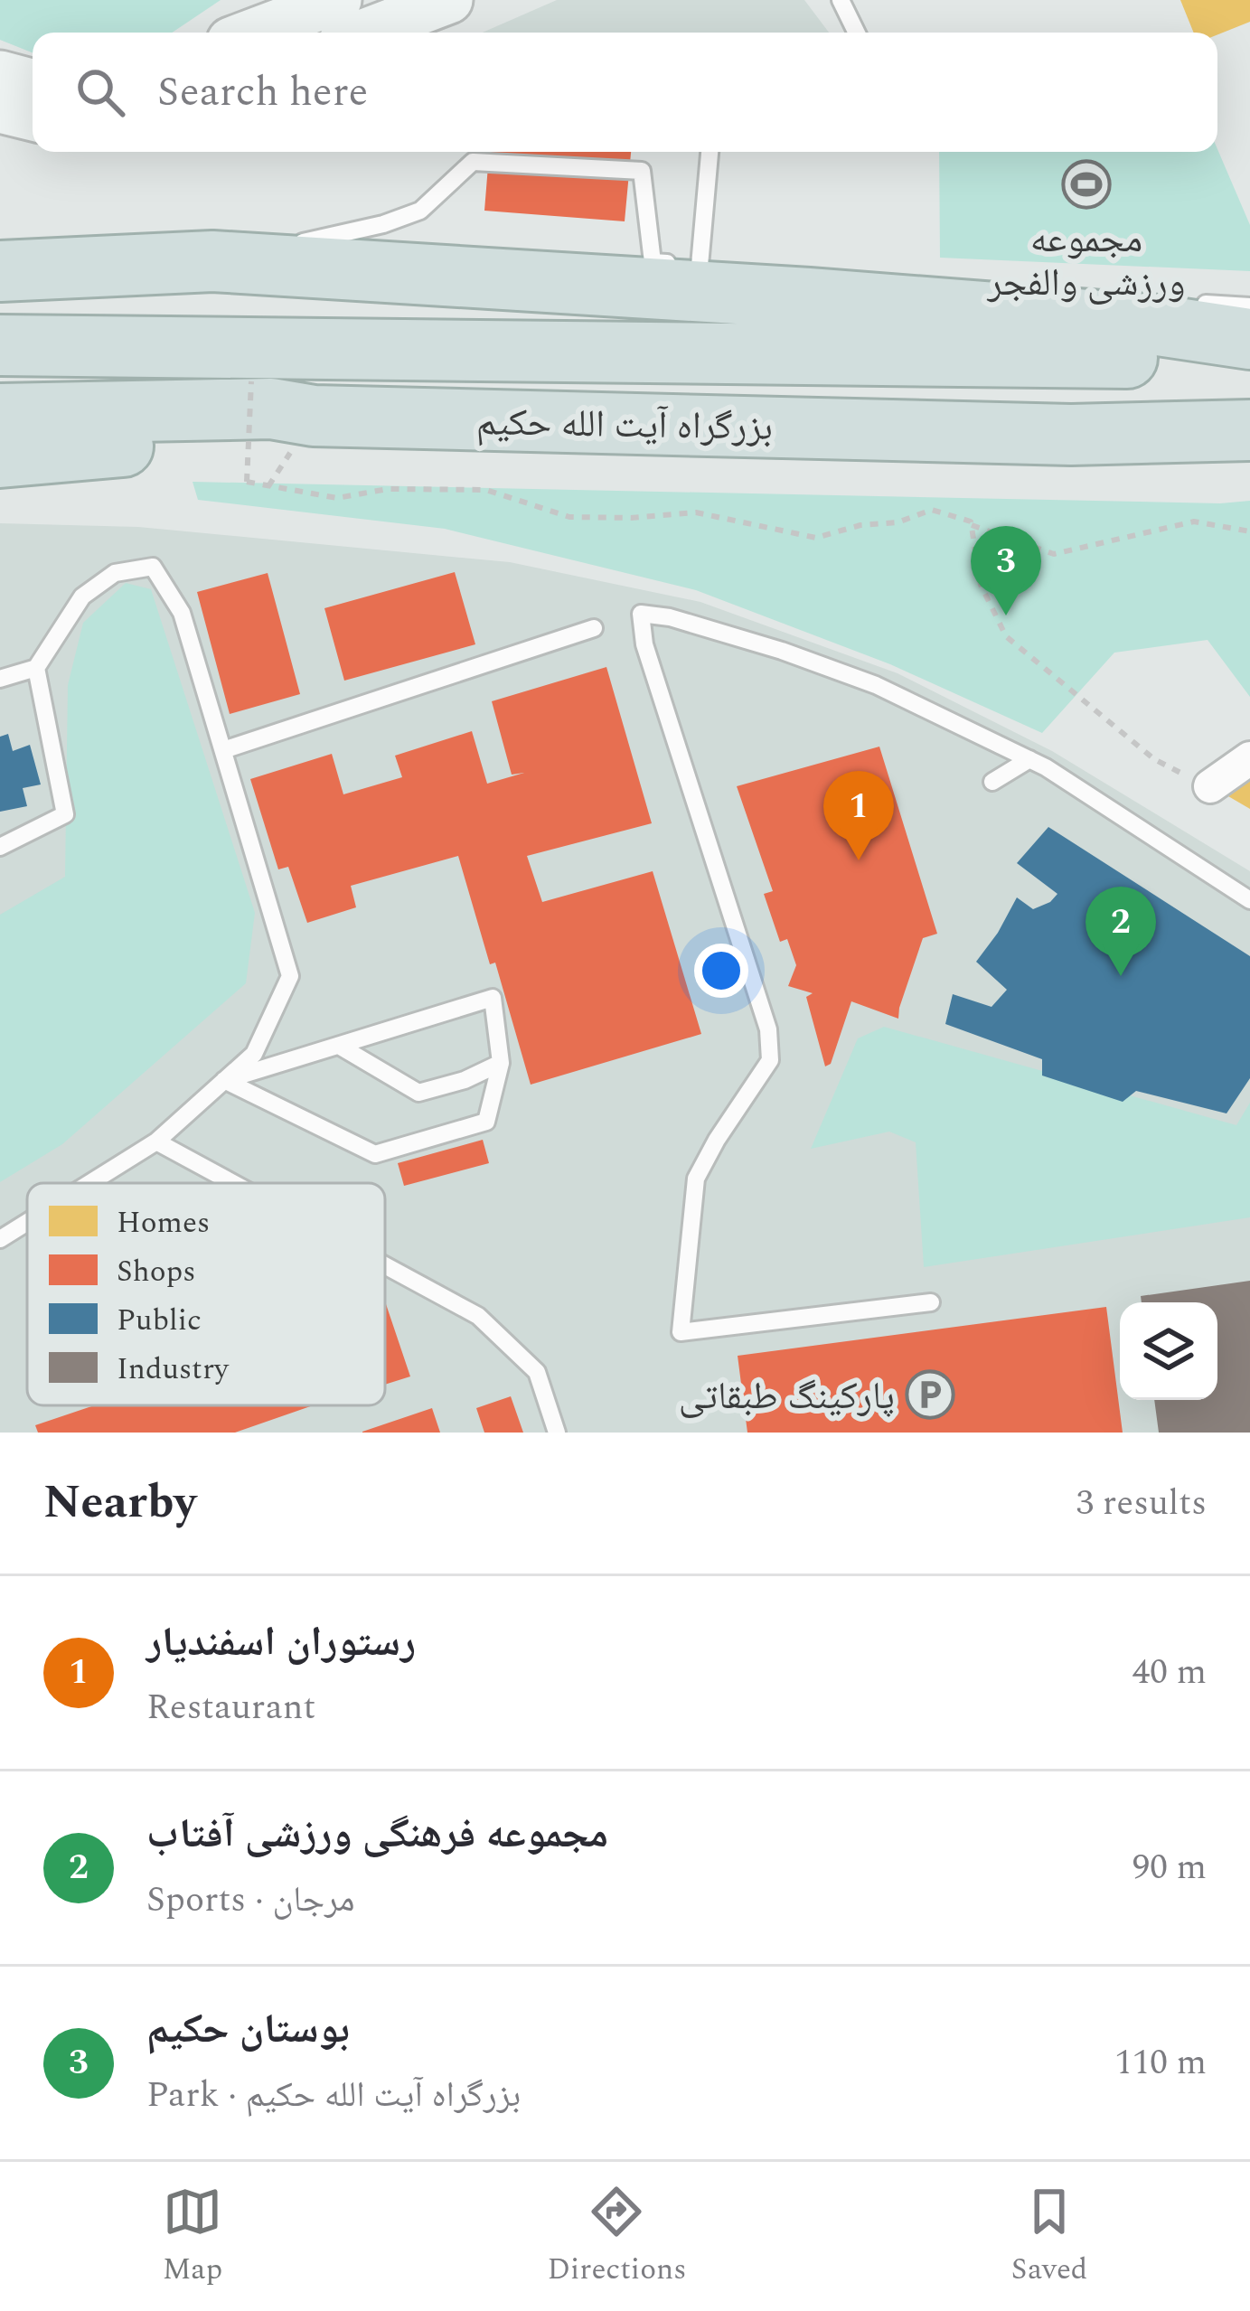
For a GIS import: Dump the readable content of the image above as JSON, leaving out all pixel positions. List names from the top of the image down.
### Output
{
  "streets": {
    "highway": ["بزرگراه آیت الله حکیم"]
  },
  "places": {
    "sports": ["مجموعه ورزشی والفجر"],
    "parking": ["پارکینگ طبقاتی"]
  },
  "legend": [
    "Homes",
    "Shops",
    "Public",
    "Industry"
  ],
  "page": {
    "search": "Search here",
    "pins": ["3", "1", "2"],
    "heading": ["Nearby", "3 results"],
    "list": [
      {
        "mark": "1",
        "name": "رستوران اسفندیار",
        "note": "Restaurant",
        "value": "40 m"
      },
      {
        "mark": "2",
        "name": "مجموعه فرهنگی ورزشی آفتاب",
        "note": "Sports · مرجان",
        "value": "90 m"
      },
      {
        "mark": "3",
        "name": "بوستان حکیم",
        "note": "Park · بزرگراه آیت الله حکیم",
        "value": "110 m"
      }
    ],
    "nav": ["Map", "Directions", "Saved"]
  }
}
